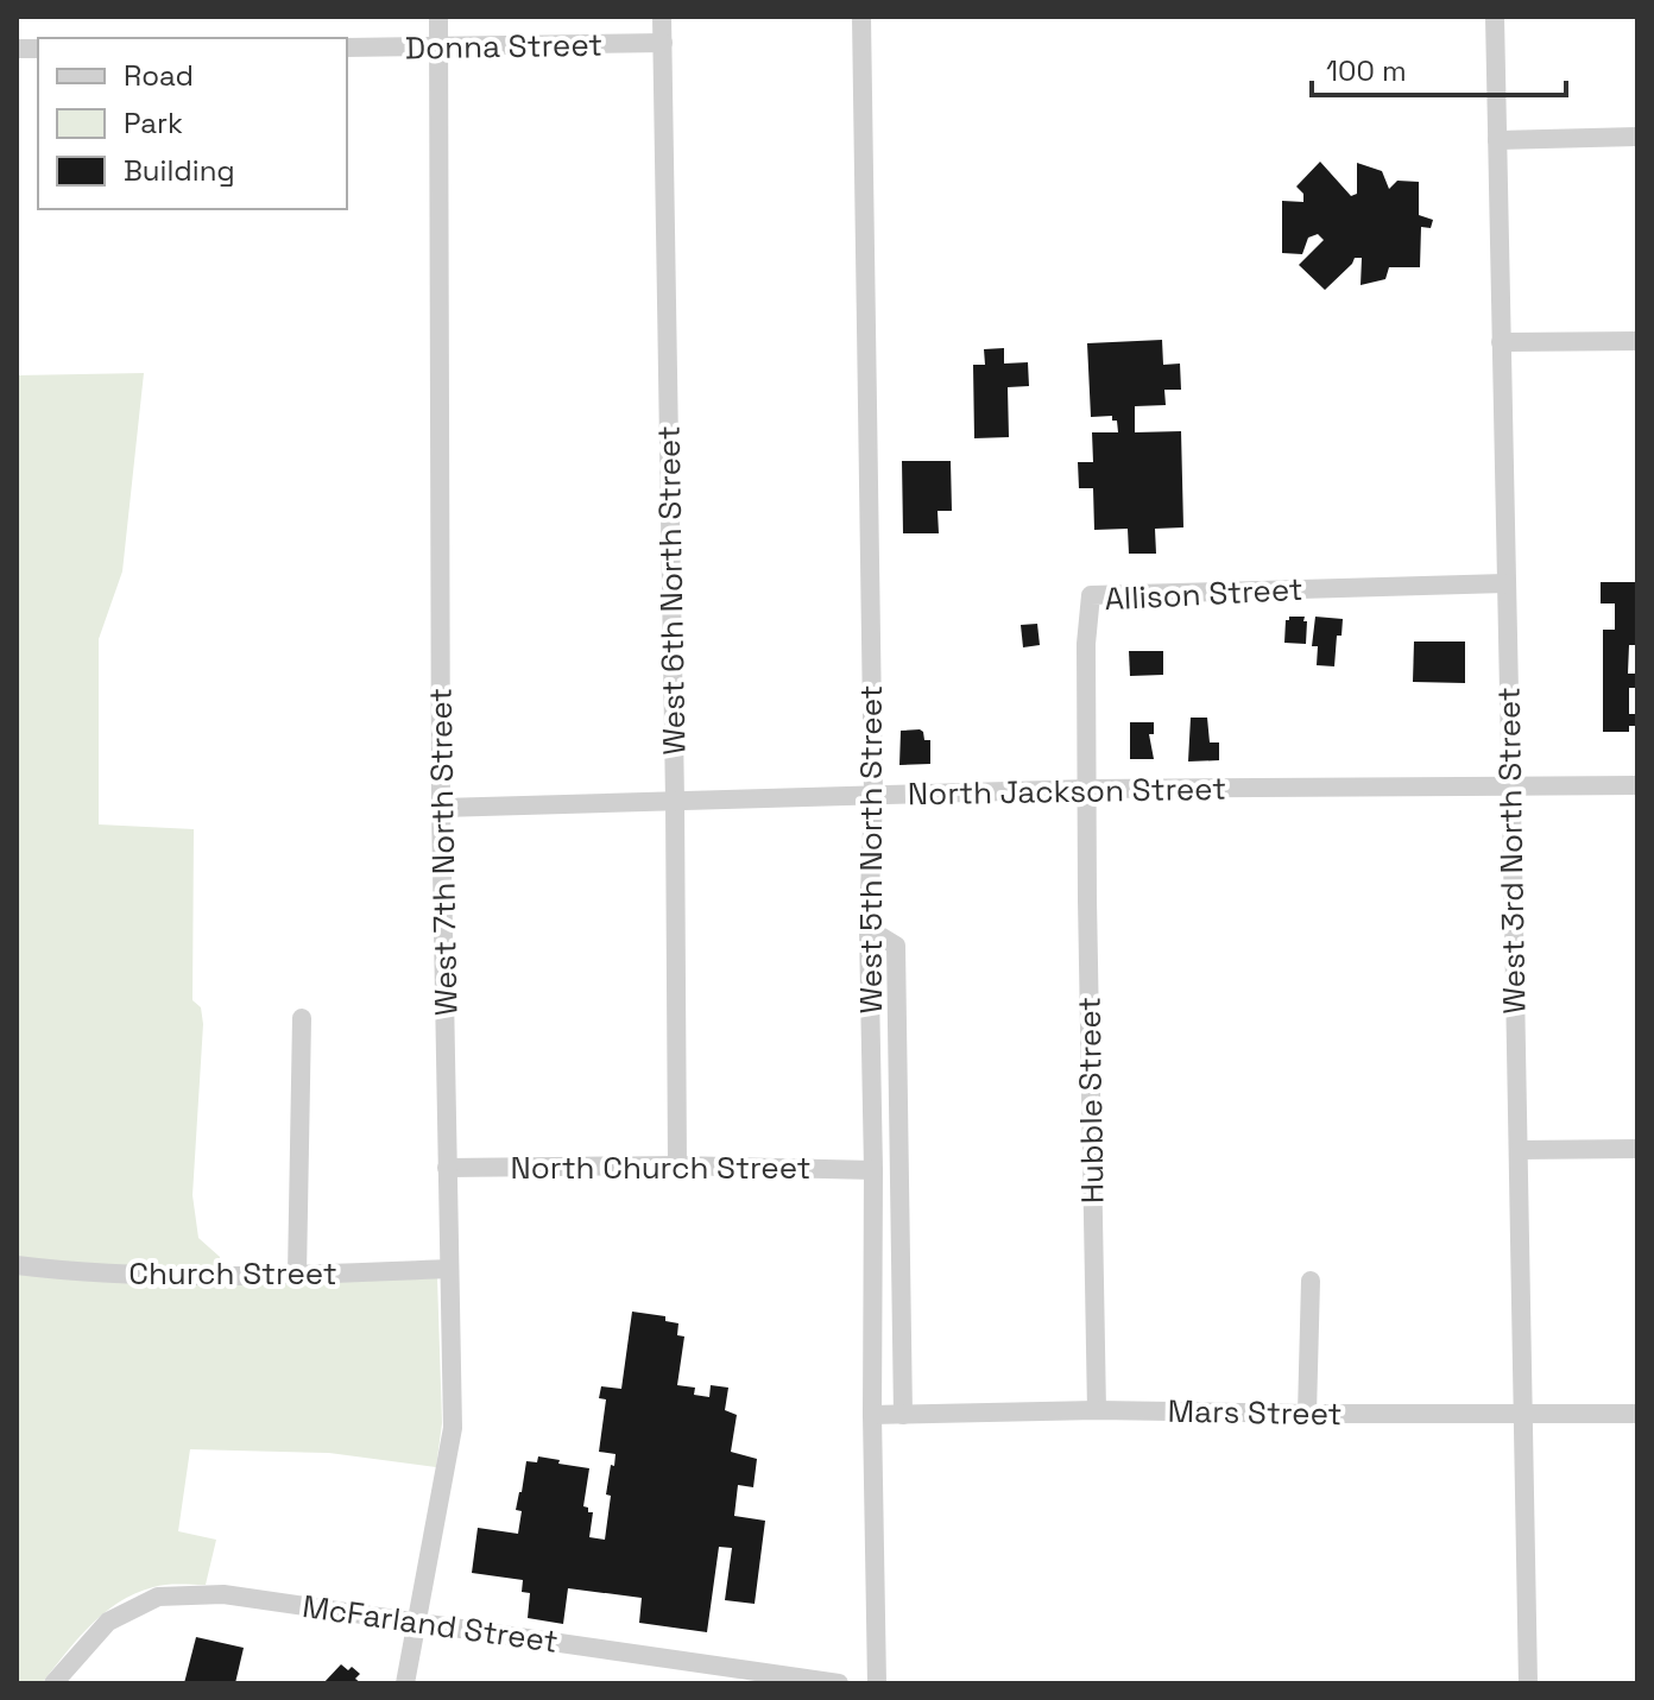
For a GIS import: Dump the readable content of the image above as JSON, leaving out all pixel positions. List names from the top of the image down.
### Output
{
  "streets": {
    "street": [
      "Donna Street",
      "West 6th North Street",
      "Allison Street",
      "North Jackson Street",
      "West 5th North Street",
      "West 3rd North Street",
      "West 7th North Street",
      "Hubble Street",
      "North Church Street",
      "Church Street",
      "Mars Street",
      "McFarland Street"
    ]
  },
  "crossings": [
    ["Donna Street", "West 6th North Street"],
    ["Donna Street", "West 7th North Street"],
    ["West 6th North Street", "North Jackson Street"],
    ["West 6th North Street", "North Church Street"],
    ["Allison Street", "North Jackson Street"],
    ["Allison Street", "West 3rd North Street"],
    ["Allison Street", "Hubble Street"],
    ["North Jackson Street", "West 5th North Street"],
    ["North Jackson Street", "West 3rd North Street"],
    ["North Jackson Street", "West 7th North Street"],
    ["North Jackson Street", "Hubble Street"],
    ["West 5th North Street", "North Church Street"],
    ["West 5th North Street", "Mars Street"],
    ["West 3rd North Street", "Mars Street"],
    ["West 7th North Street", "North Church Street"],
    ["West 7th North Street", "Church Street"],
    ["West 7th North Street", "McFarland Street"],
    ["Hubble Street", "Mars Street"]
  ],
  "legend": ["Road", "Park", "Building"],
  "scale_bar": "100 m"
}
